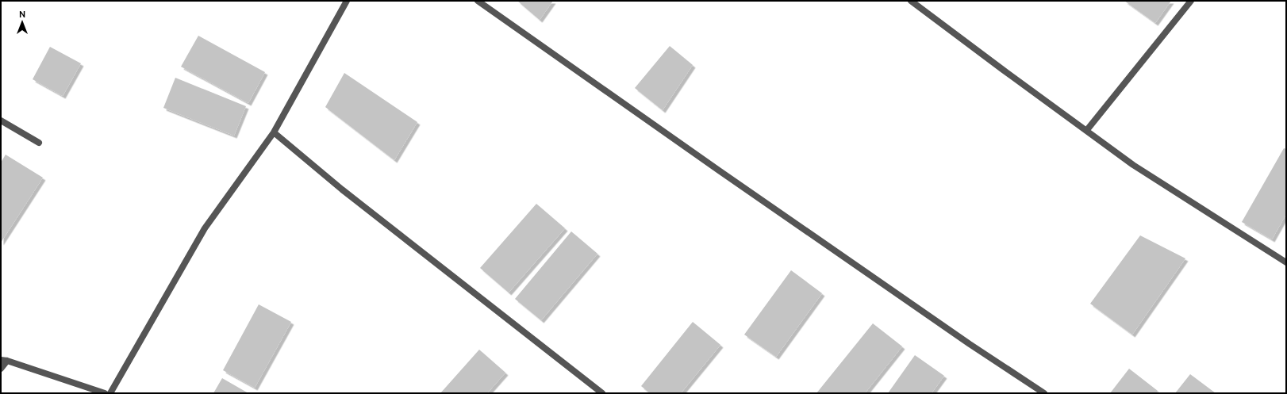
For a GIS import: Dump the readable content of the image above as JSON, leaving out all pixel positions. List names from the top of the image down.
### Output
{
  "north": "top"
}
